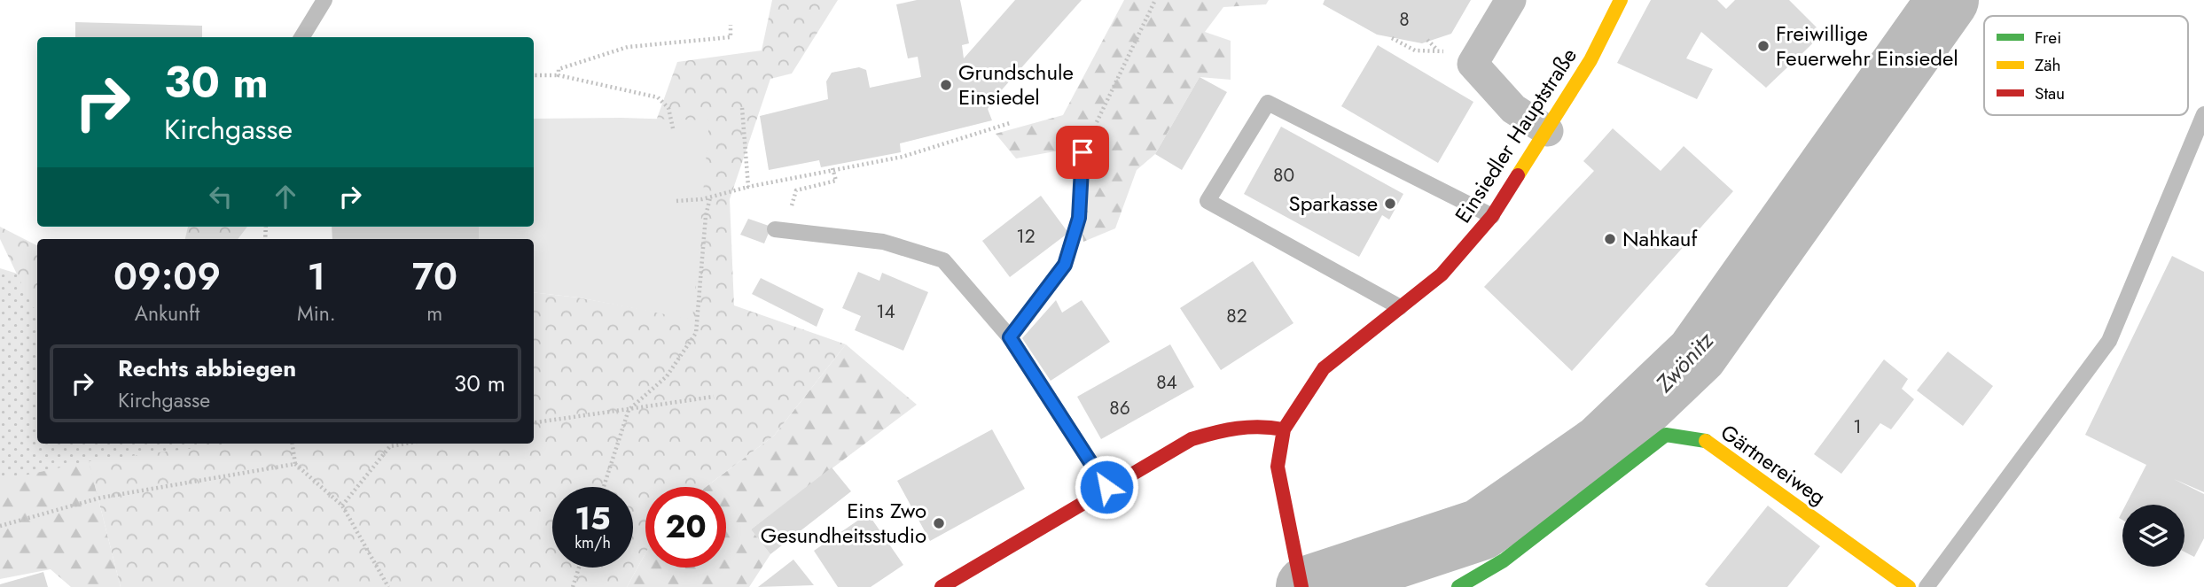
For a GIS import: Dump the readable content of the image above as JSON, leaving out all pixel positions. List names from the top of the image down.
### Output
{
  "streets": {
    "street": ["Einsiedler Hauptstraße", "Gärtnereiweg"]
  },
  "water": ["Zwönitz"],
  "places": [
    "Freiwillige Feuerwehr Einsiedel",
    "Grundschule Einsiedel",
    "Sparkasse",
    "Nahkauf",
    "Eins Zwo Gesundheitsstudio"
  ],
  "house_numbers": [
    "8",
    "80",
    "12",
    "14",
    "82",
    "84",
    "86",
    "1"
  ],
  "legend": ["Frei", "Zäh", "Stau"],
  "page": {
    "turn": ["30 m", "Kirchgasse"],
    "eta": [
      "09:09",
      "Ankunft",
      "1",
      "Min.",
      "70",
      "m"
    ],
    "list": [
      {
        "name": "Rechts abbiegen",
        "note": "Kirchgasse",
        "value": "30 m"
      }
    ],
    "speed": "15 km/h",
    "limit": "20"
  }
}
